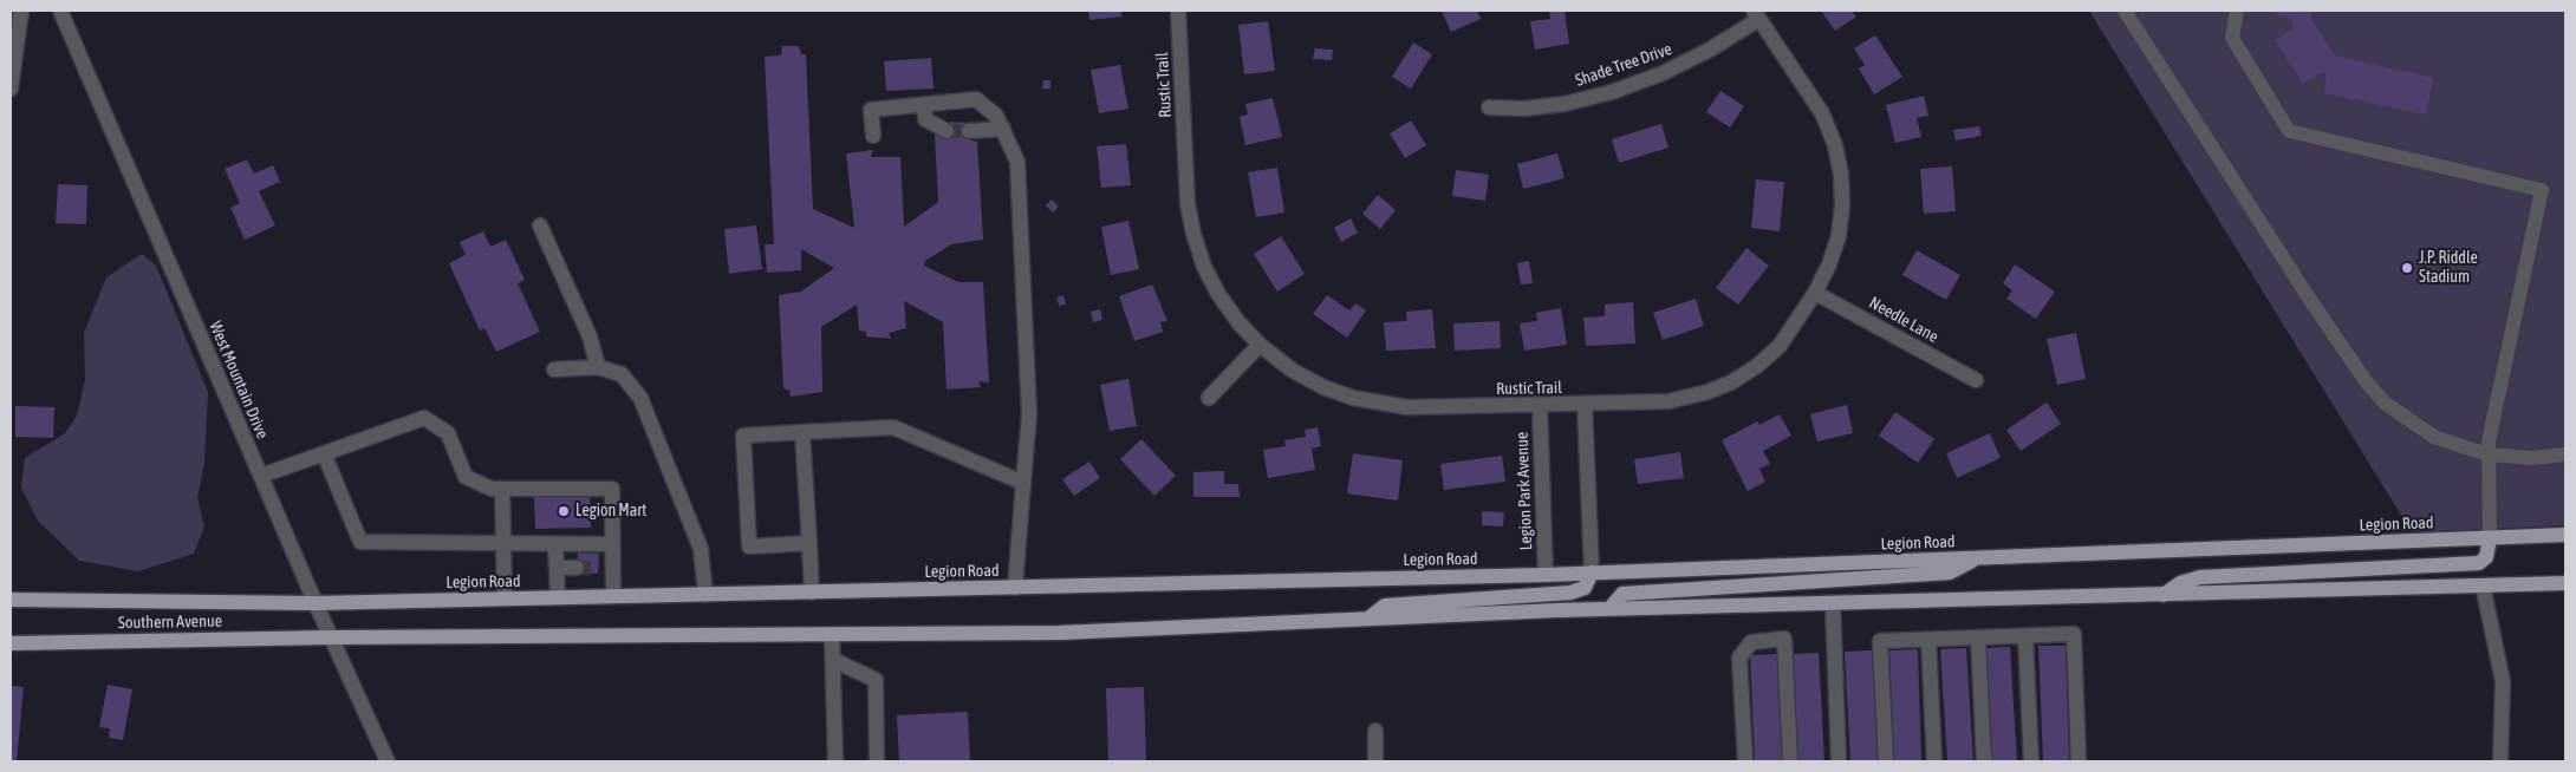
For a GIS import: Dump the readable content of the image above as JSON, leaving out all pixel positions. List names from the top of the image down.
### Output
{
  "streets": {
    "main road": ["Legion Road", "Southern Avenue"],
    "street": [
      "Shade Tree Drive",
      "Rustic Trail",
      "Needle Lane",
      "West Mountain Drive",
      "Legion Park Avenue"
    ]
  },
  "crossings": [
    ["Shade Tree Drive", "Rustic Trail"],
    ["Rustic Trail", "Needle Lane"],
    ["Rustic Trail", "Legion Park Avenue"],
    ["West Mountain Drive", "Legion Road"],
    ["West Mountain Drive", "Southern Avenue"],
    ["Legion Park Avenue", "Legion Road"],
    ["Legion Road", "Southern Avenue"]
  ],
  "places": ["J.P. Riddle Stadium", "Legion Mart"]
}
